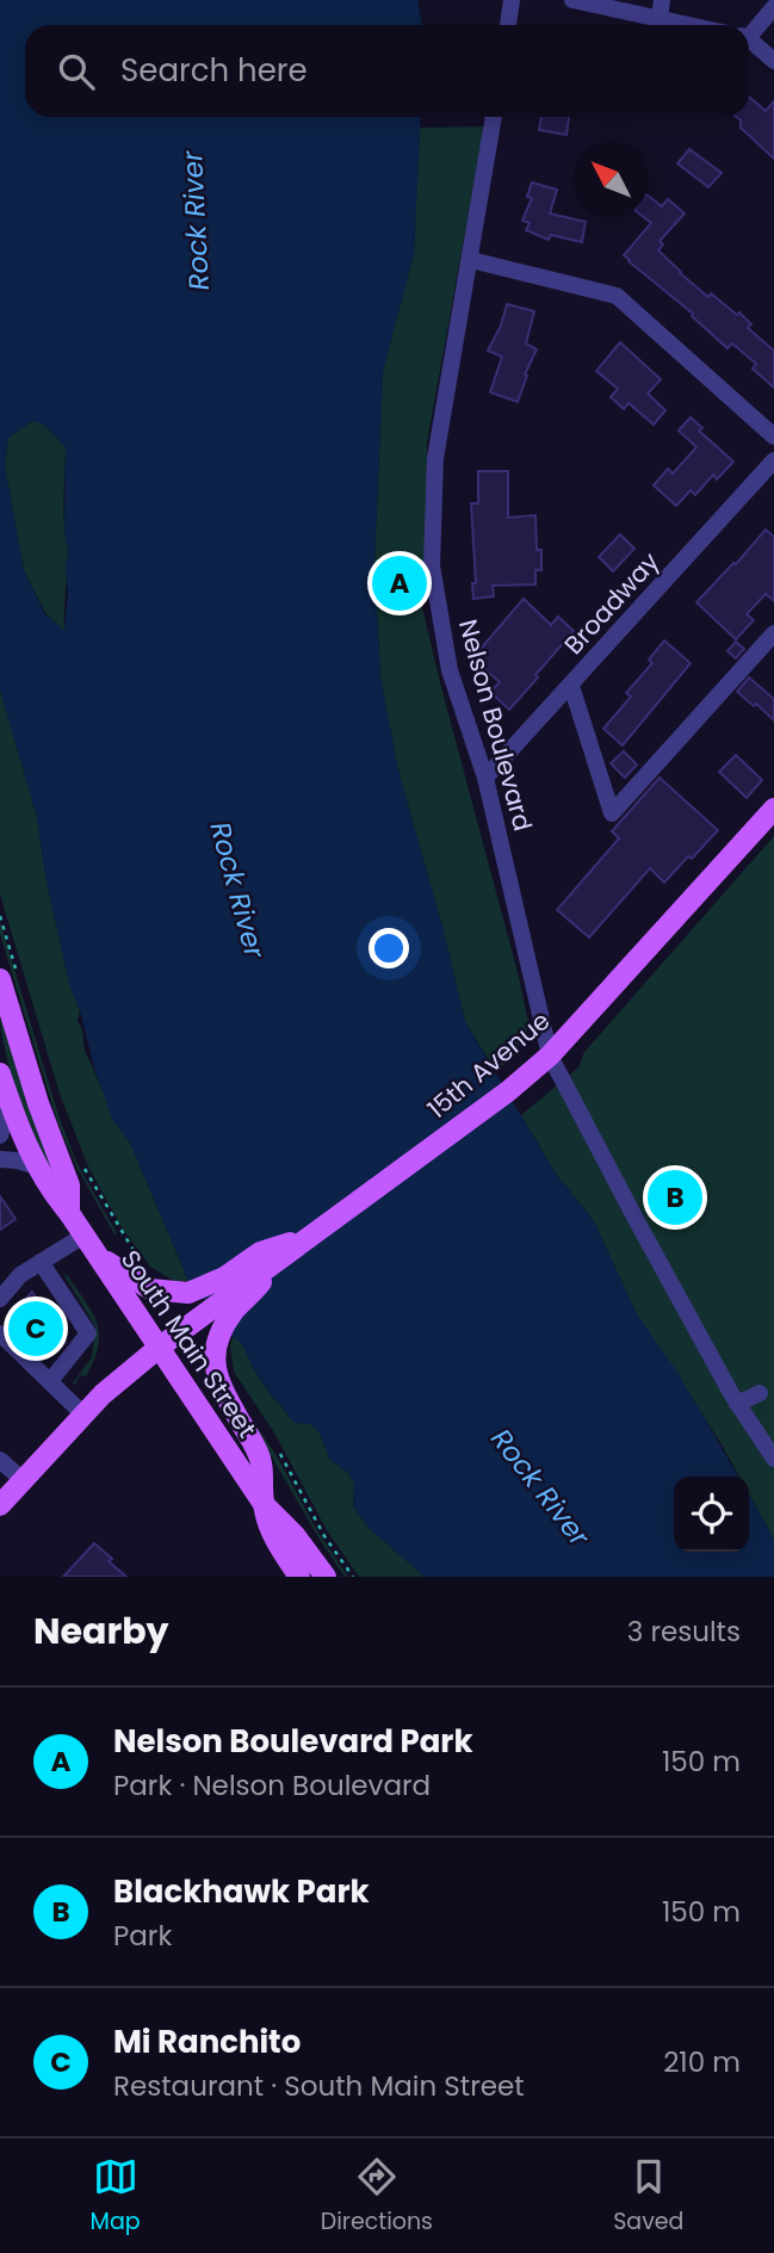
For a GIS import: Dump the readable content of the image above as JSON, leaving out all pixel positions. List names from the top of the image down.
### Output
{
  "streets": {
    "main road": ["15th Avenue", "South Main Street"],
    "street": ["Broadway", "Nelson Boulevard"]
  },
  "crossings": [
    ["Broadway", "Nelson Boulevard"],
    ["Nelson Boulevard", "15th Avenue"],
    ["15th Avenue", "South Main Street"]
  ],
  "water": ["Rock River"],
  "north": "top left",
  "page": {
    "search": "Search here",
    "pins": ["A", "B", "C"],
    "heading": ["Nearby", "3 results"],
    "list": [
      {
        "mark": "A",
        "name": "Nelson Boulevard Park",
        "note": "Park · Nelson Boulevard",
        "value": "150 m"
      },
      {
        "mark": "B",
        "name": "Blackhawk Park",
        "note": "Park",
        "value": "150 m"
      },
      {
        "mark": "C",
        "name": "Mi Ranchito",
        "note": "Restaurant · South Main Street",
        "value": "210 m"
      }
    ],
    "nav": ["Map", "Directions", "Saved"]
  }
}
